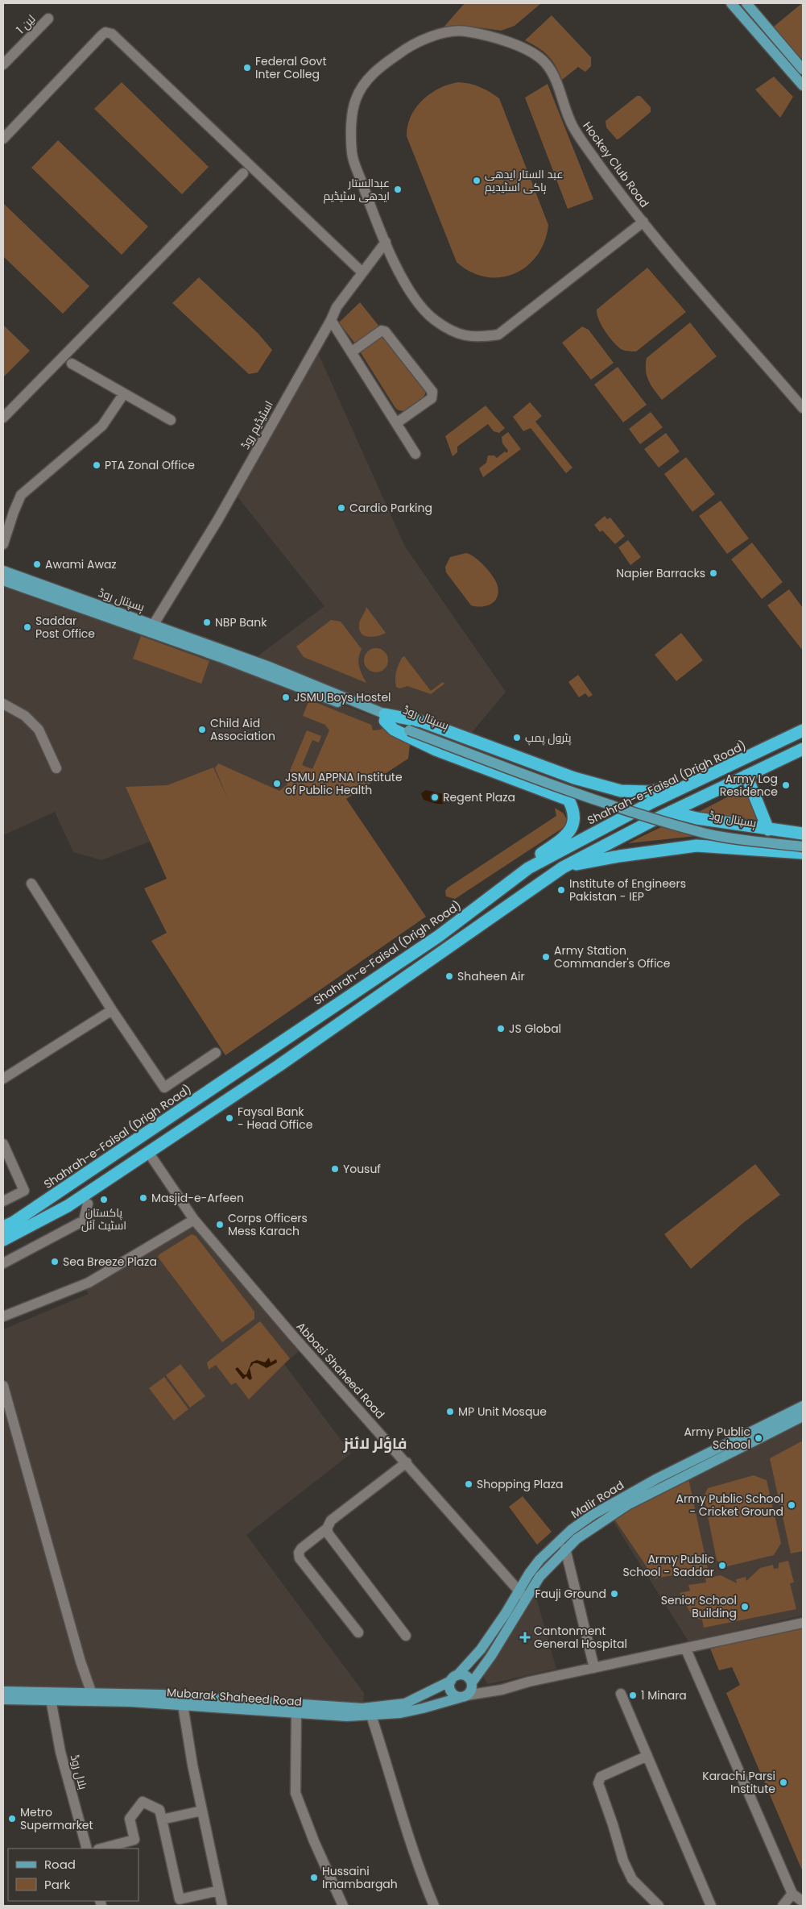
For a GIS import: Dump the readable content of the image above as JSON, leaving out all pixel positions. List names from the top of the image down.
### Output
{
  "streets": {
    "highway": ["Shahrah-e-Faisal (Drigh Road)"],
    "main road": ["ہسپتال روڈ", "Malir Road", "Mubarak Shaheed Road"],
    "street": [
      "لین 1",
      "Hockey Club Road",
      "اسٹیڈیم روڈ",
      "Abbasi Shaheed Road",
      "بلال روڈ"
    ]
  },
  "crossings": [
    ["Hockey Club Road", "اسٹیڈیم روڈ"],
    ["اسٹیڈیم روڈ", "ہسپتال روڈ"],
    ["Abbasi Shaheed Road", "Malir Road"],
    ["Malir Road", "Mubarak Shaheed Road"],
    ["Mubarak Shaheed Road", "بلال روڈ"]
  ],
  "districts": ["فاؤلر لائنز"],
  "places": {
    "other": [
      "Federal Govt Inter Colleg",
      "عبد الستار ایدھی ہاکی اسٹیدیم",
      "عبدالستار ایدھی سٹیڈیم",
      "PTA Zonal Office",
      "Cardio Parking",
      "Awami Awaz",
      "Napier Barracks",
      "NBP Bank",
      "Saddar Post Office",
      "JSMU Boys Hostel",
      "Child Aid Association",
      "پٹرول پمپ",
      "JSMU APPNA Institute of Public Health",
      "Army Log Residence",
      "Regent Plaza",
      "Institute of Engineers Pakistan - IEP",
      "Army Station Commander's Office",
      "Shaheen Air",
      "JS Global",
      "Faysal Bank - Head Office",
      "Yousuf",
      "Masjid-e-Arfeen",
      "پاکستان اسٹیٹ آئل",
      "Corps Officers Mess Karach",
      "Sea Breeze Plaza",
      "MP Unit Mosque",
      "Army Public School",
      "Shopping Plaza",
      "Army Public School - Cricket Ground",
      "Army Public School - Saddar",
      "Fauji Ground",
      "Senior School Building",
      "1 Minara",
      "Karachi Parsi Institute",
      "Metro Supermarket",
      "Hussaini Imambargah"
    ],
    "health": ["Cantonment General Hospital"]
  },
  "legend": ["Road", "Park"]
}
